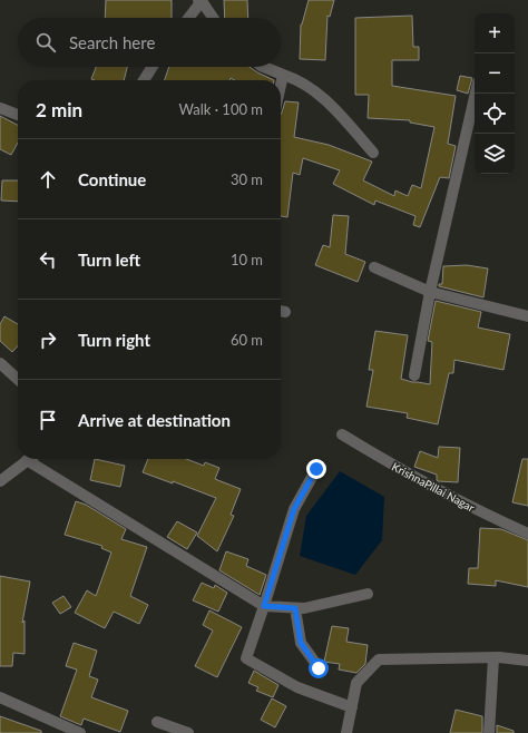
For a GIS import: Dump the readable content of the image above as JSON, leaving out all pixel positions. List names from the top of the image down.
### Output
{
  "streets": {
    "street": ["KrishnaPillai Nagar"]
  },
  "page": {
    "map_buttons": ["+", "−"],
    "search": "Search here",
    "heading": ["2 min", "Walk · 100 m"],
    "list": [
      ["Continue", "30 m"],
      ["Turn left", "10 m"],
      ["Turn right", "60 m"],
      "Arrive at destination"
    ]
  }
}
